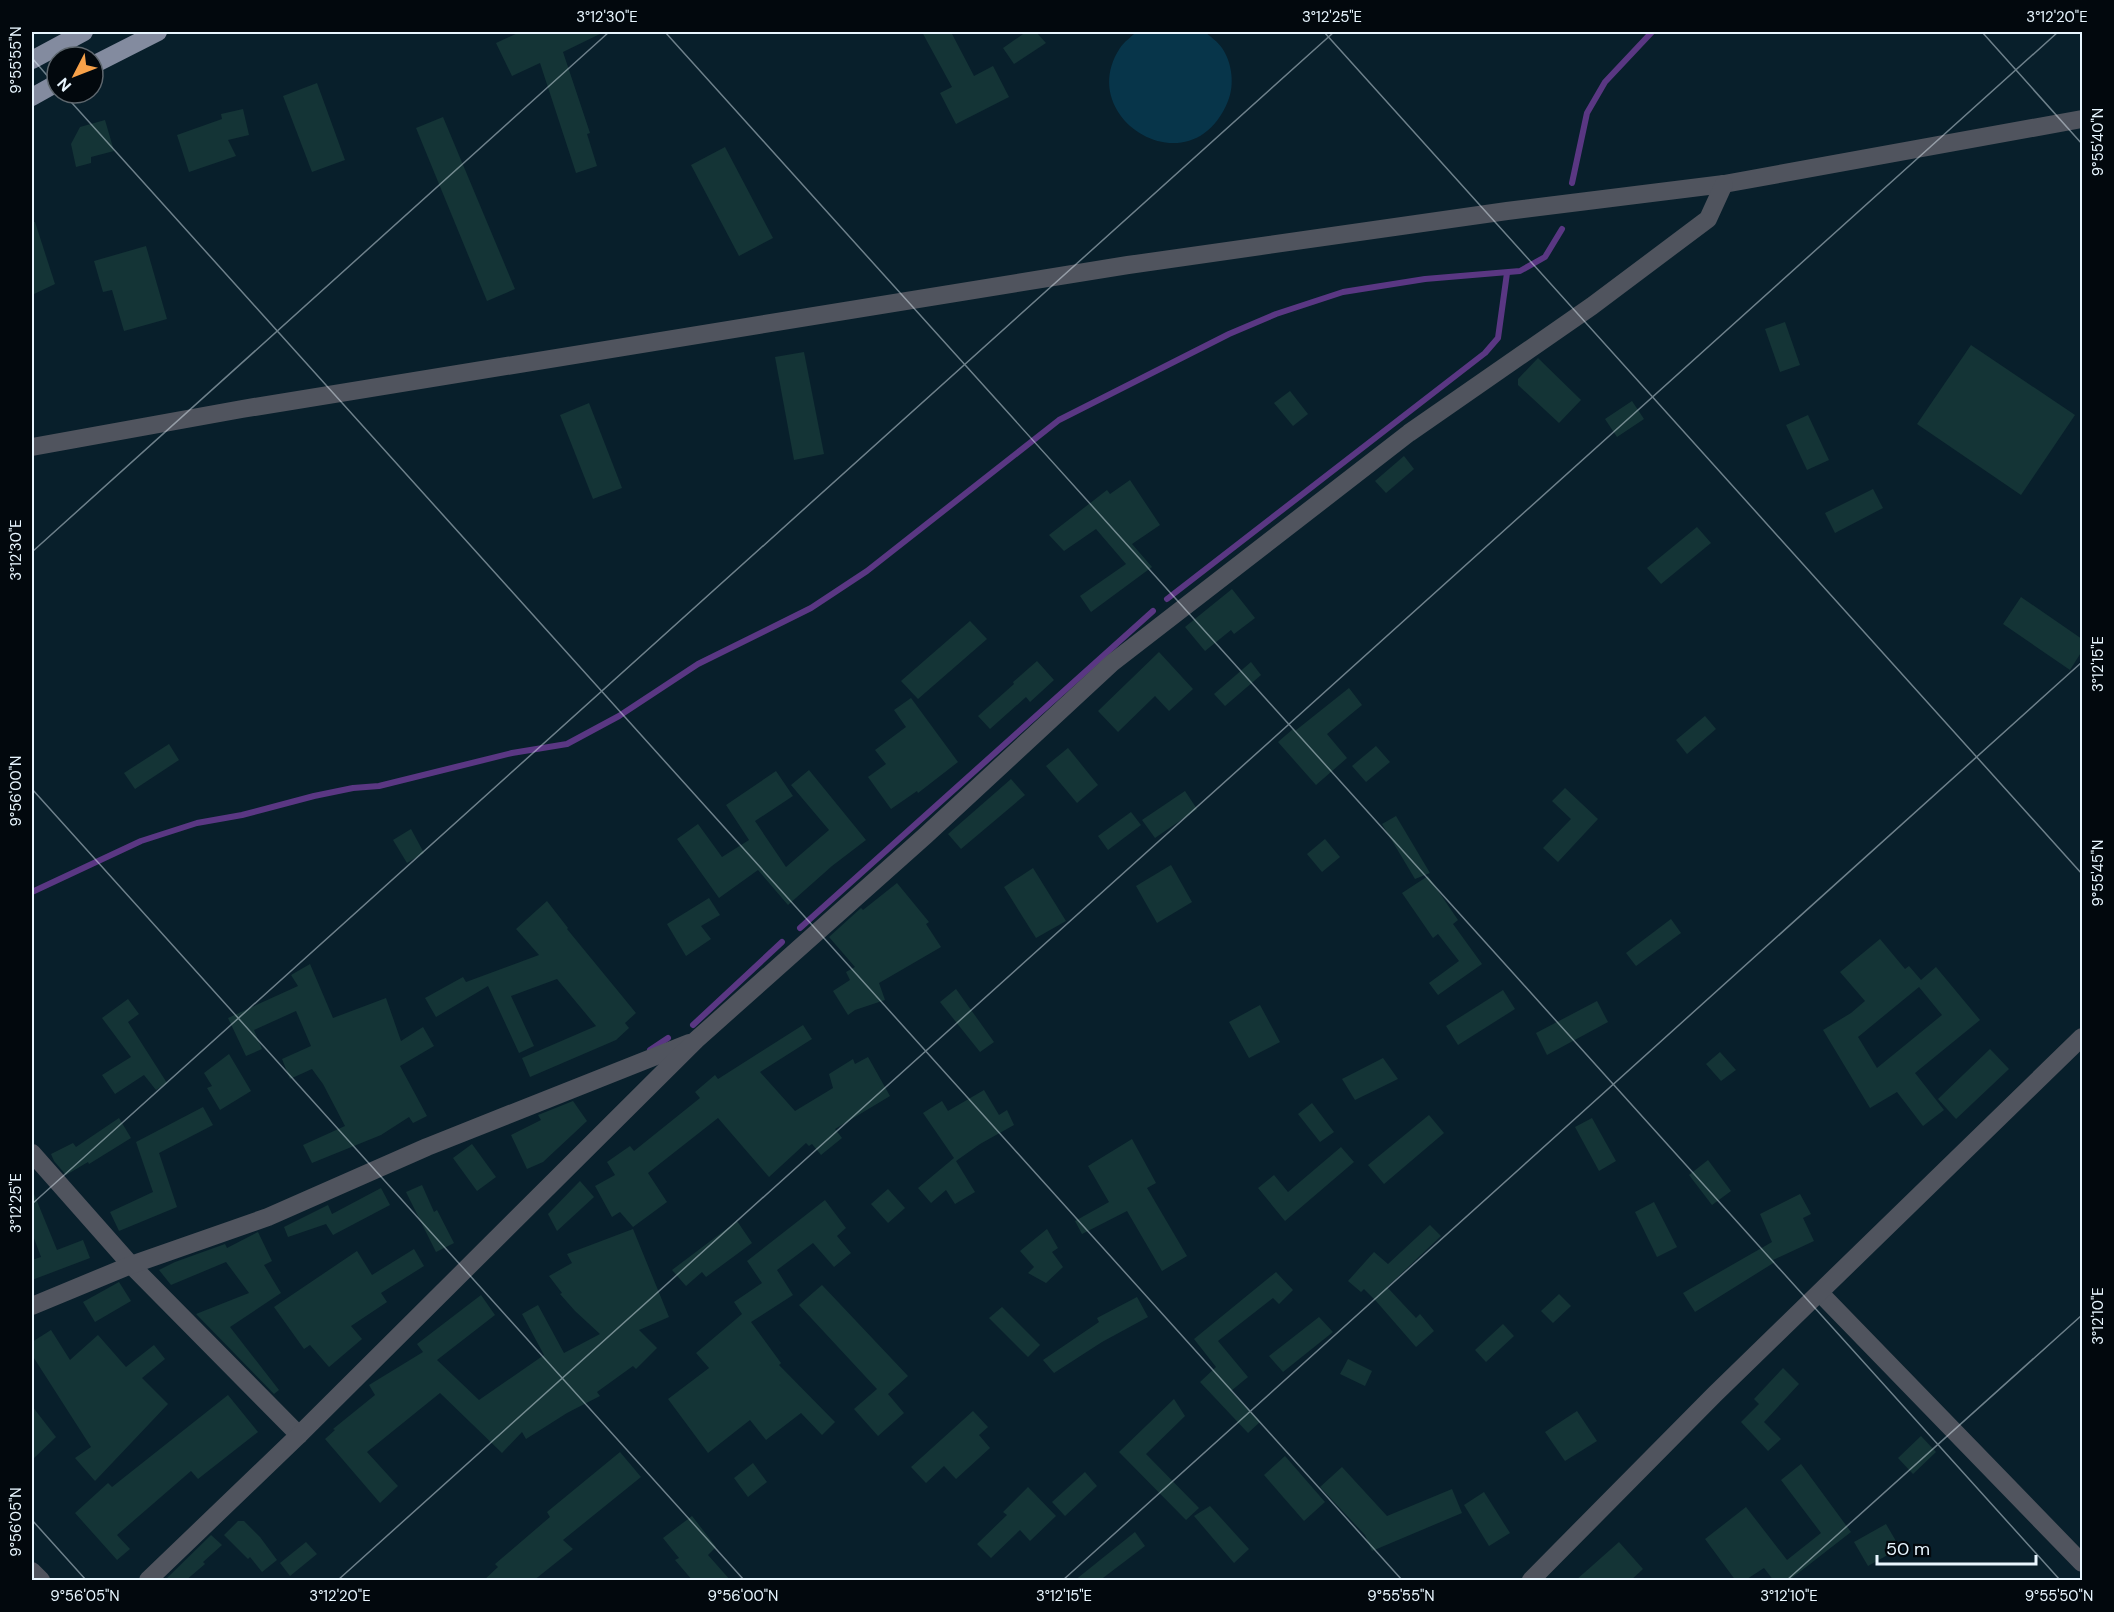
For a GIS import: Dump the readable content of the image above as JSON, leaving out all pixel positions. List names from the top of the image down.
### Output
{
  "scale_bar": "50 m",
  "north": "bottom left",
  "coordinates": [
    "3°12'30\"E",
    "3°12'25\"E",
    "3°12'20\"E",
    "9°55'55\"N",
    "9°55'40\"N",
    "3°12'15\"E",
    "9°56'00\"N",
    "9°55'45\"N",
    "3°12'10\"E",
    "9°56'05\"N",
    "9°55'50\"N"
  ]
}
